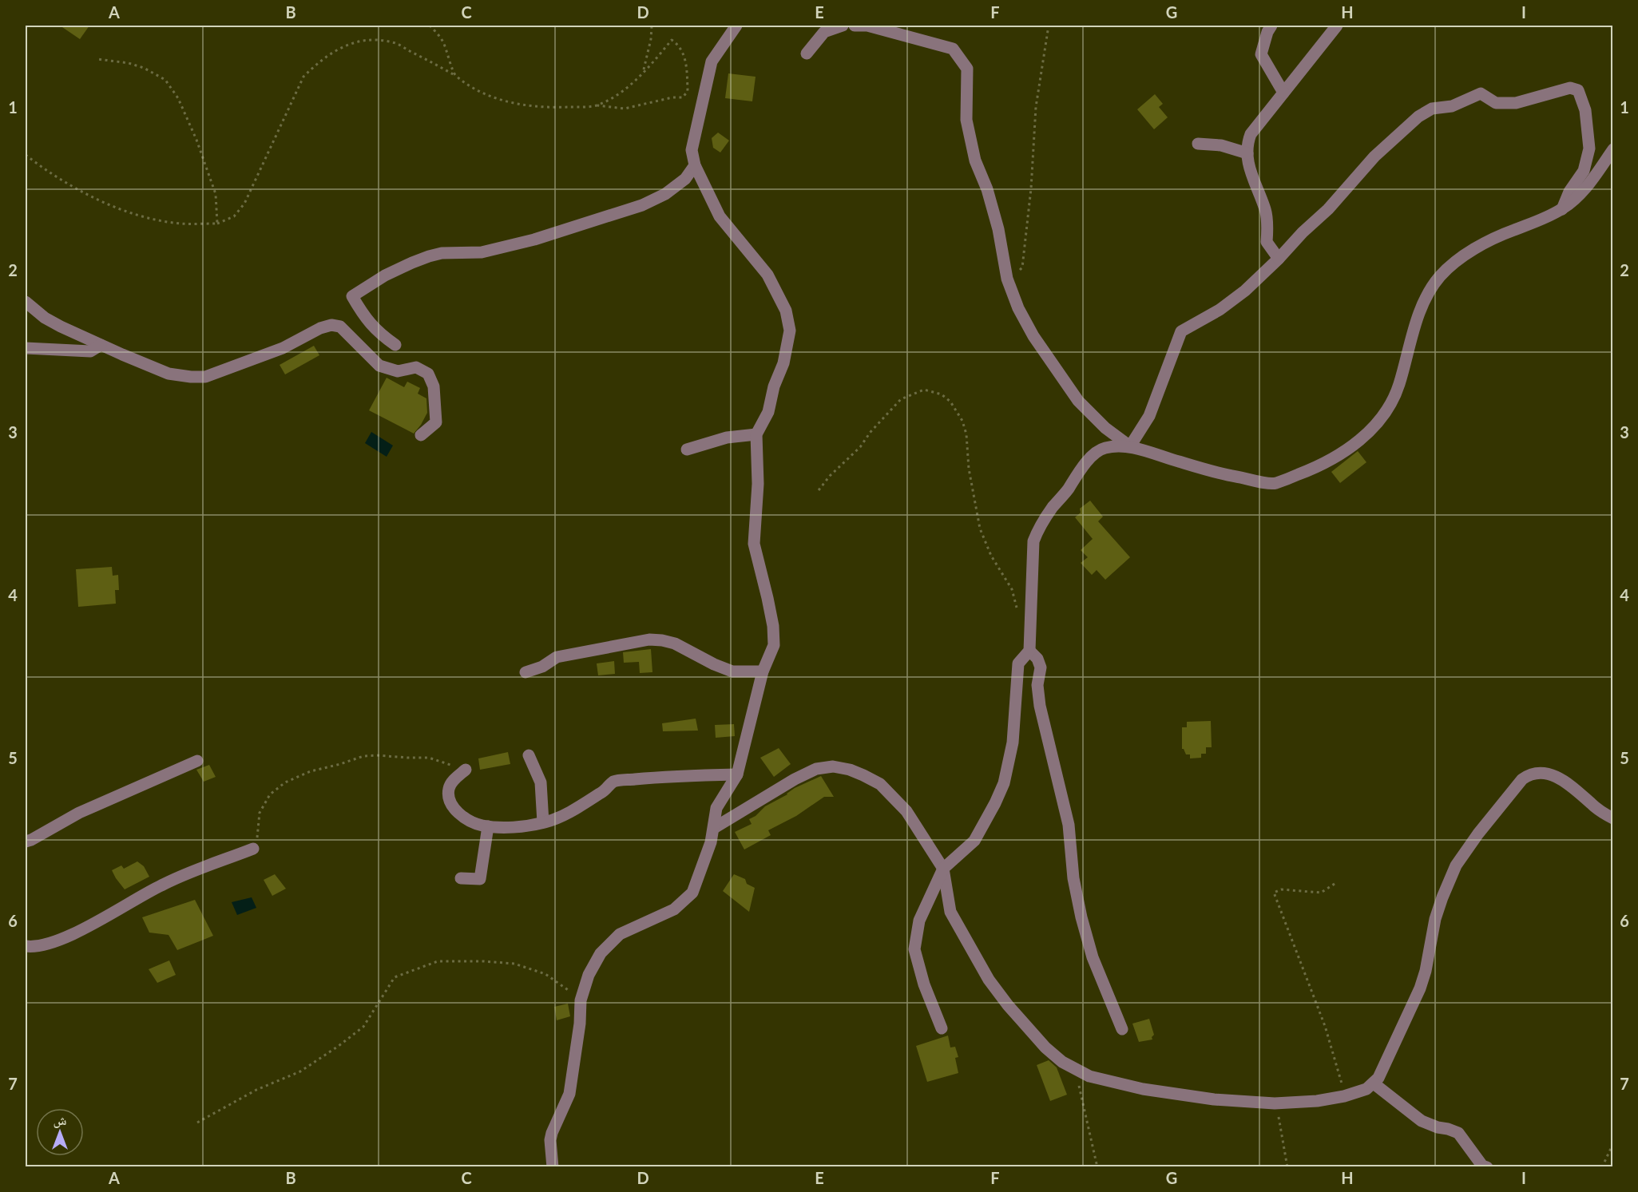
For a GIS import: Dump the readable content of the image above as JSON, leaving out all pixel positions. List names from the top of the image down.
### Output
{
  "north": "top",
  "grid": {
    "columns": [
      "A",
      "B",
      "C",
      "D",
      "E",
      "F",
      "G",
      "H",
      "I"
    ],
    "rows": [
      "1",
      "2",
      "3",
      "4",
      "5",
      "6",
      "7"
    ]
  }
}
